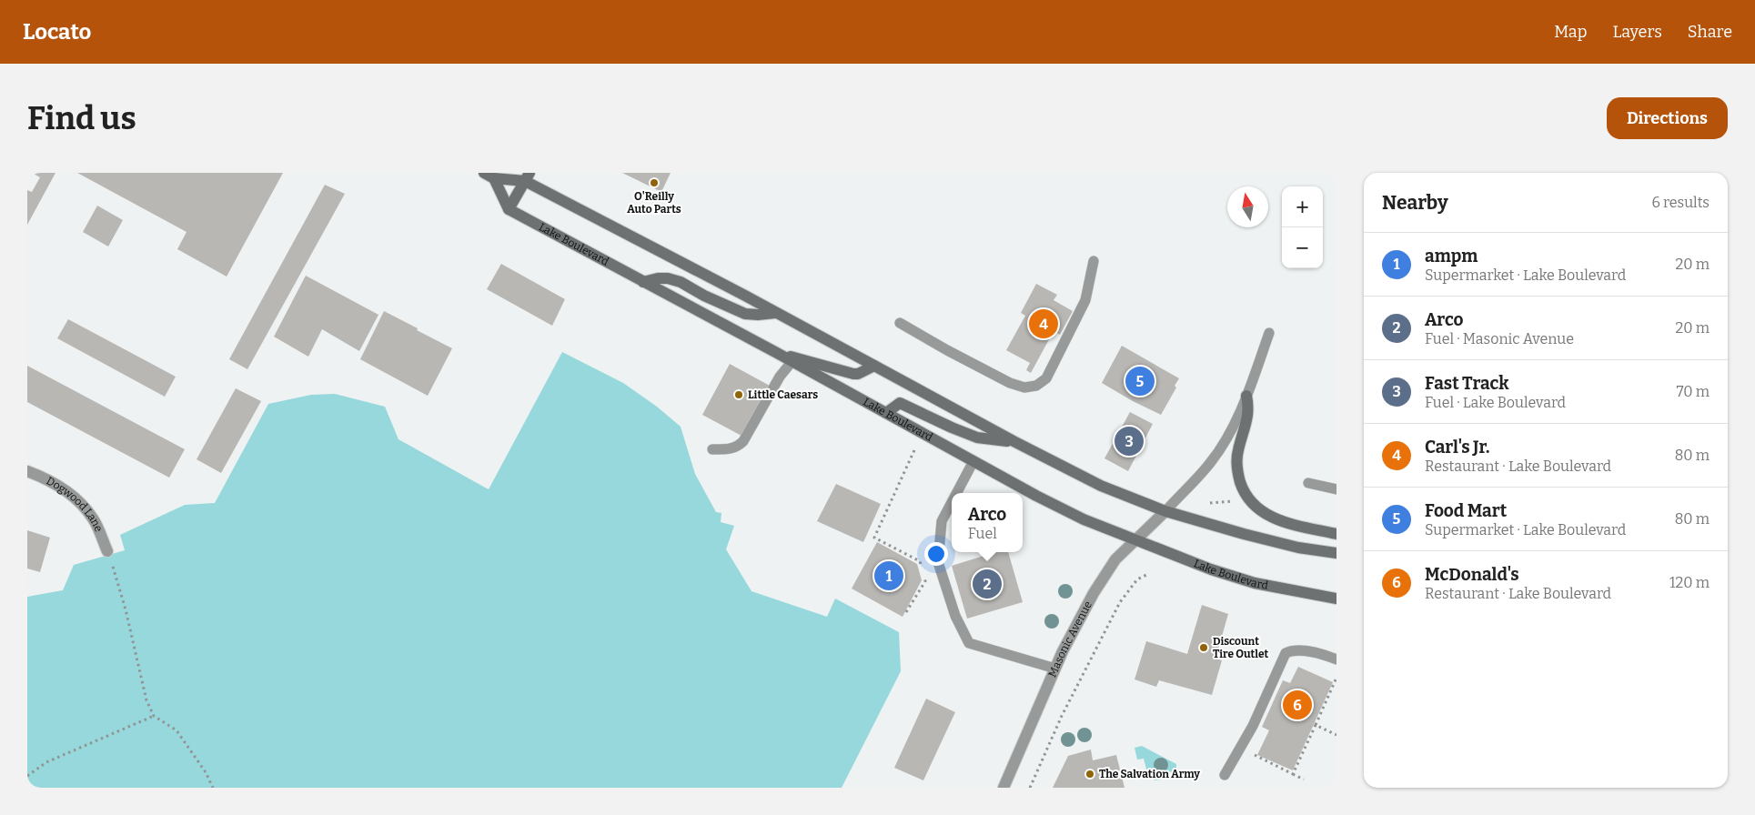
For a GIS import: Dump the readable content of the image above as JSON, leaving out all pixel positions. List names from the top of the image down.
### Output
{
  "streets": {
    "main road": ["Lake Boulevard"],
    "street": ["Dogwood Lane", "Masonic Avenue"]
  },
  "crossings": [
    ["Lake Boulevard", "Masonic Avenue"]
  ],
  "places": [
    "O'Reilly Auto Parts",
    "Little Caesars",
    "Discount Tire Outlet",
    "The Salvation Army"
  ],
  "north": "top",
  "page": {
    "header": "Locato",
    "nav": ["Map", "Layers", "Share"],
    "buttons": "Directions",
    "title": "Find us",
    "heading": ["Nearby", "6 results"],
    "map_buttons": ["+", "−"],
    "list": [
      {
        "mark": "1",
        "name": "ampm",
        "note": "Supermarket · Lake Boulevard",
        "value": "20 m"
      },
      {
        "mark": "2",
        "name": "Arco",
        "note": "Fuel · Masonic Avenue",
        "value": "20 m"
      },
      {
        "mark": "3",
        "name": "Fast Track",
        "note": "Fuel · Lake Boulevard",
        "value": "70 m"
      },
      {
        "mark": "4",
        "name": "Carl's Jr.",
        "note": "Restaurant · Lake Boulevard",
        "value": "80 m"
      },
      {
        "mark": "5",
        "name": "Food Mart",
        "note": "Supermarket · Lake Boulevard",
        "value": "80 m"
      },
      {
        "mark": "6",
        "name": "McDonald's",
        "note": "Restaurant · Lake Boulevard",
        "value": "120 m"
      }
    ],
    "pins": [
      "4",
      "5",
      "3",
      "1",
      "2",
      "6"
    ],
    "popup": ["Arco", "Fuel"]
  }
}
